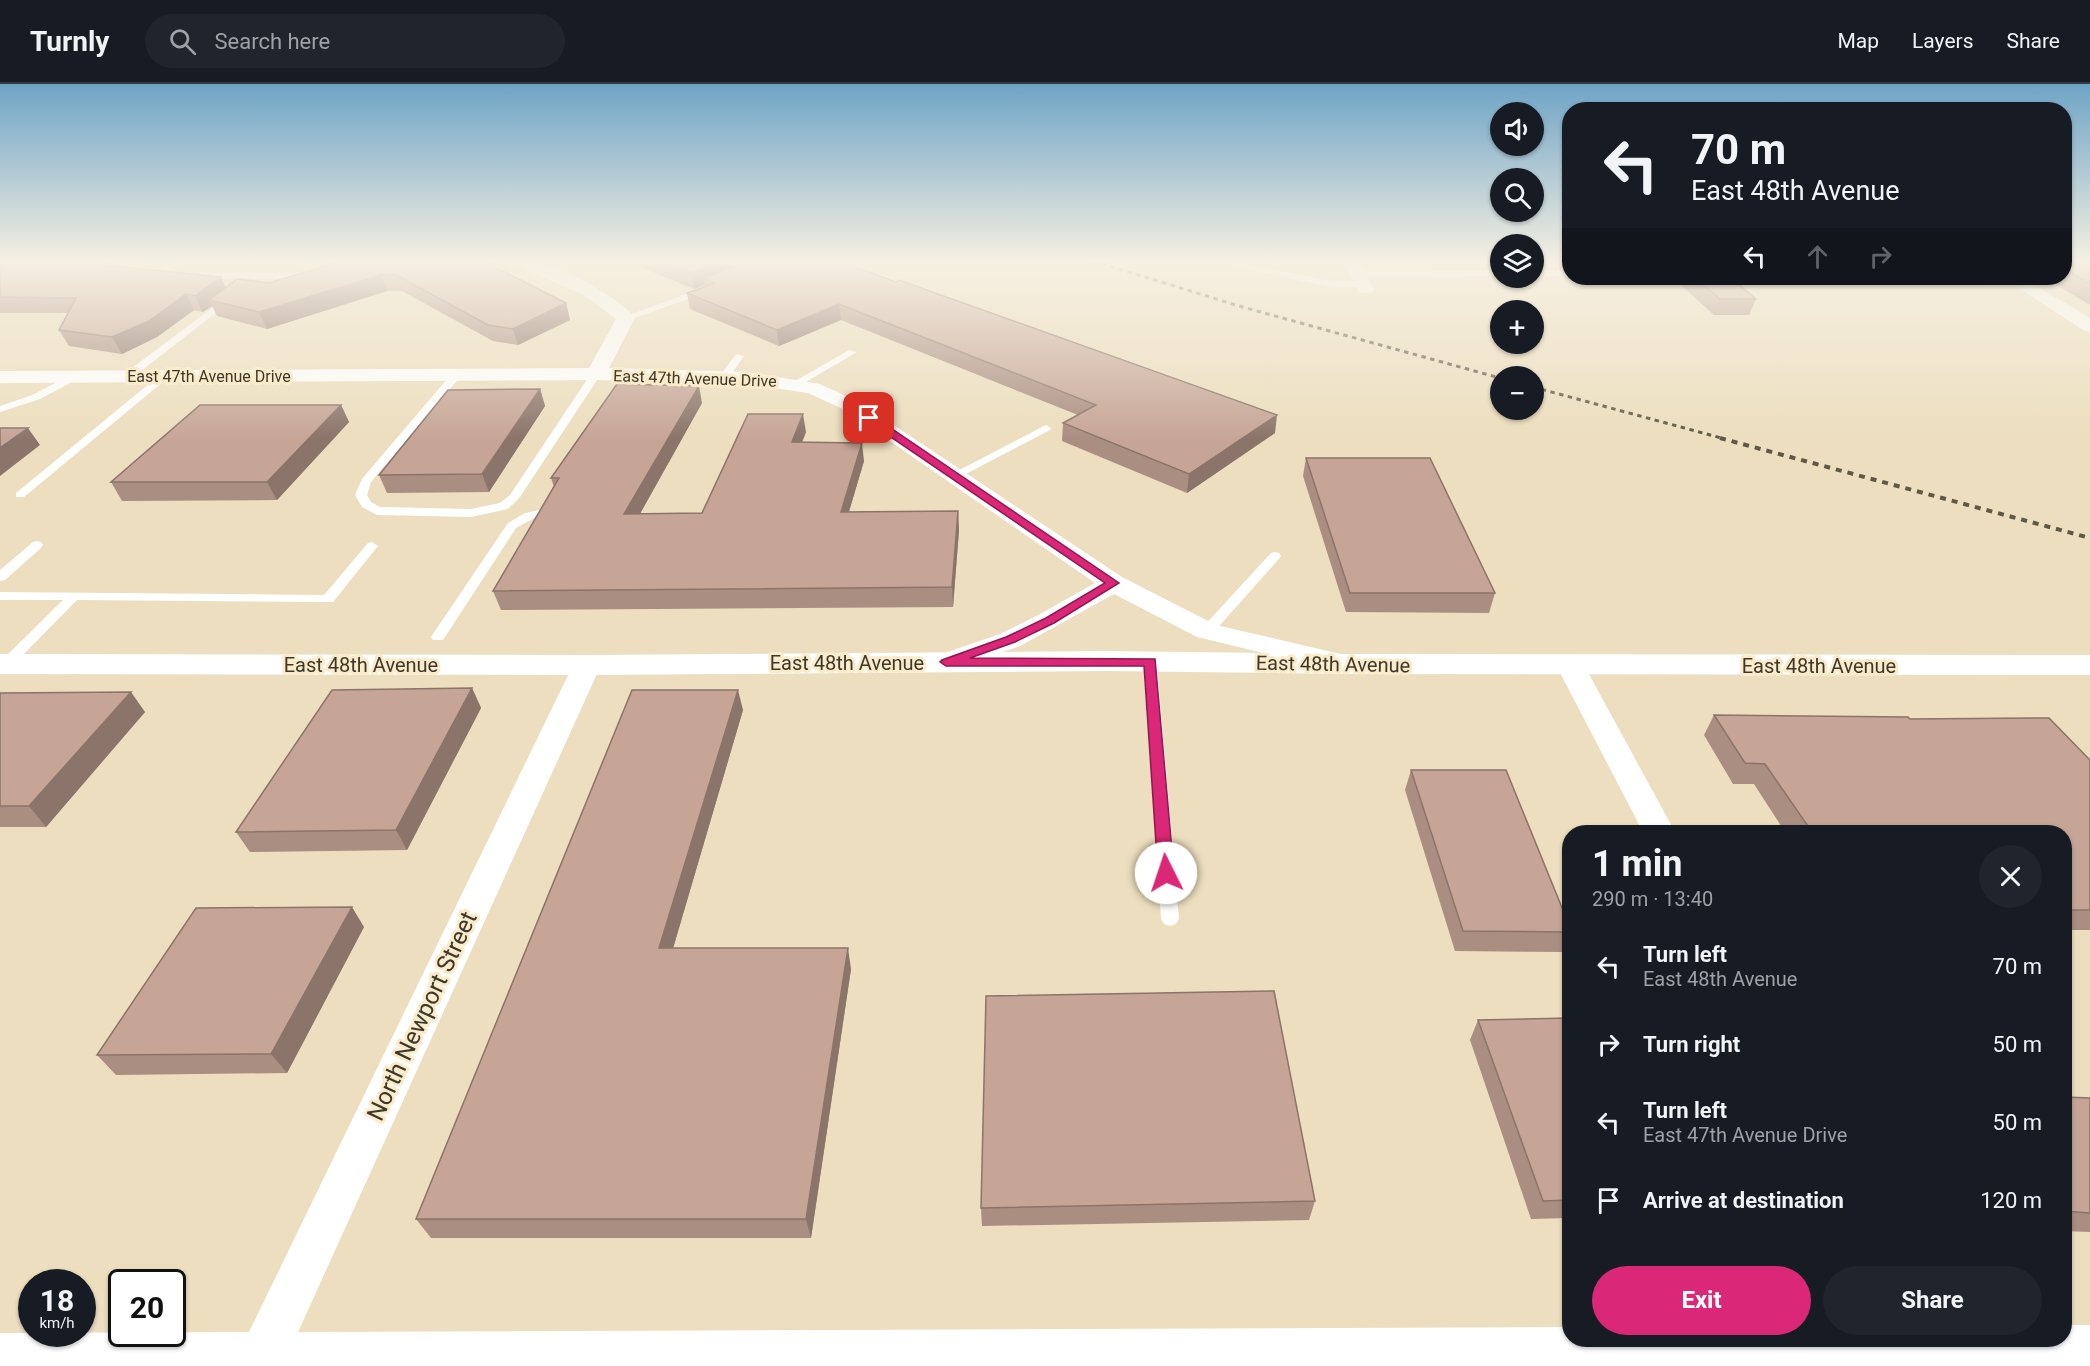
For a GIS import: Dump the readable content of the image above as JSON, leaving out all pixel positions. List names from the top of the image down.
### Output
{
  "streets": {
    "street": ["East 47th Avenue Drive", "East 48th Avenue", "North Newport Street"]
  },
  "crossings": [
    ["East 47th Avenue Drive", "East 48th Avenue"],
    ["East 48th Avenue", "North Newport Street"]
  ],
  "page": {
    "header": "Turnly",
    "search": "Search here",
    "nav": ["Map", "Layers", "Share"],
    "map_buttons": ["+", "−"],
    "turn": ["70 m", "East 48th Avenue"],
    "heading": ["1 min", "290 m · 13:40"],
    "list": [
      {
        "name": "Turn left",
        "note": "East 48th Avenue",
        "value": "70 m"
      },
      {
        "name": "Turn right",
        "value": "50 m"
      },
      {
        "name": "Turn left",
        "note": "East 47th Avenue Drive",
        "value": "50 m"
      },
      {
        "name": "Arrive at destination",
        "value": "120 m"
      }
    ],
    "buttons": ["Exit", "Share"],
    "speed": "18 km/h",
    "limit": "20"
  }
}
